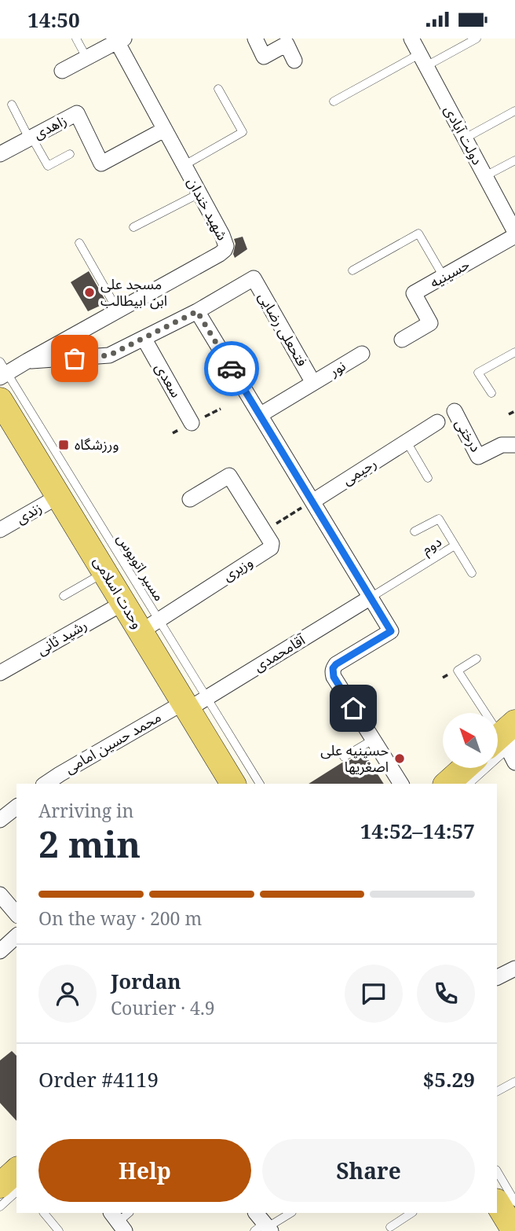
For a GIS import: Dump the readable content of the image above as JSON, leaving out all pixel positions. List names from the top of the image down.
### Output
{
  "streets": {
    "main road": ["وحدت اسلامی"],
    "street": [
      "زاهدی",
      "دولت آبادی",
      "شهید خندان",
      "حسینیه",
      "فتحعلی رضایی",
      "نور",
      "سعدی",
      "درختی",
      "رحیمی",
      "زندی",
      "وزیری",
      "رشید ثانی",
      "آقامحمدی",
      "محمد حسین امامی"
    ],
    "lane": ["دوم", "مسیر اتوبوس"]
  },
  "crossings": [
    ["زاهدی", "شهید خندان"],
    ["دولت آبادی", "حسینیه"],
    ["شهید خندان", "فتحعلی رضایی"],
    ["شهید خندان", "مسیر اتوبوس"],
    ["فتحعلی رضایی", "نور"],
    ["فتحعلی رضایی", "سعدی"],
    ["زندی", "وحدت اسلامی"],
    ["دوم", "آقامحمدی"],
    ["مسیر اتوبوس", "وزیری"],
    ["مسیر اتوبوس", "وحدت اسلامی"],
    ["وزیری", "وحدت اسلامی"],
    ["وحدت اسلامی", "رشید ثانی"],
    ["وحدت اسلامی", "آقامحمدی"],
    ["وحدت اسلامی", "محمد حسین امامی"],
    ["آقامحمدی", "محمد حسین امامی"]
  ],
  "places": {
    "other": ["مسجد علی ابن ابیطالب", "حسینیه علی اصغریها"],
    "transit": ["ورزشگاه"]
  },
  "north": "top left",
  "page": {
    "status": "14:50",
    "heading": ["2 min", "Arriving in", "14:52–14:57"],
    "panel": [
      "Jordan",
      "Courier · 4.9",
      "Order #4119",
      "$5.29"
    ],
    "bar": "On the way · 200 m",
    "buttons": ["Help", "Share"]
  }
}
